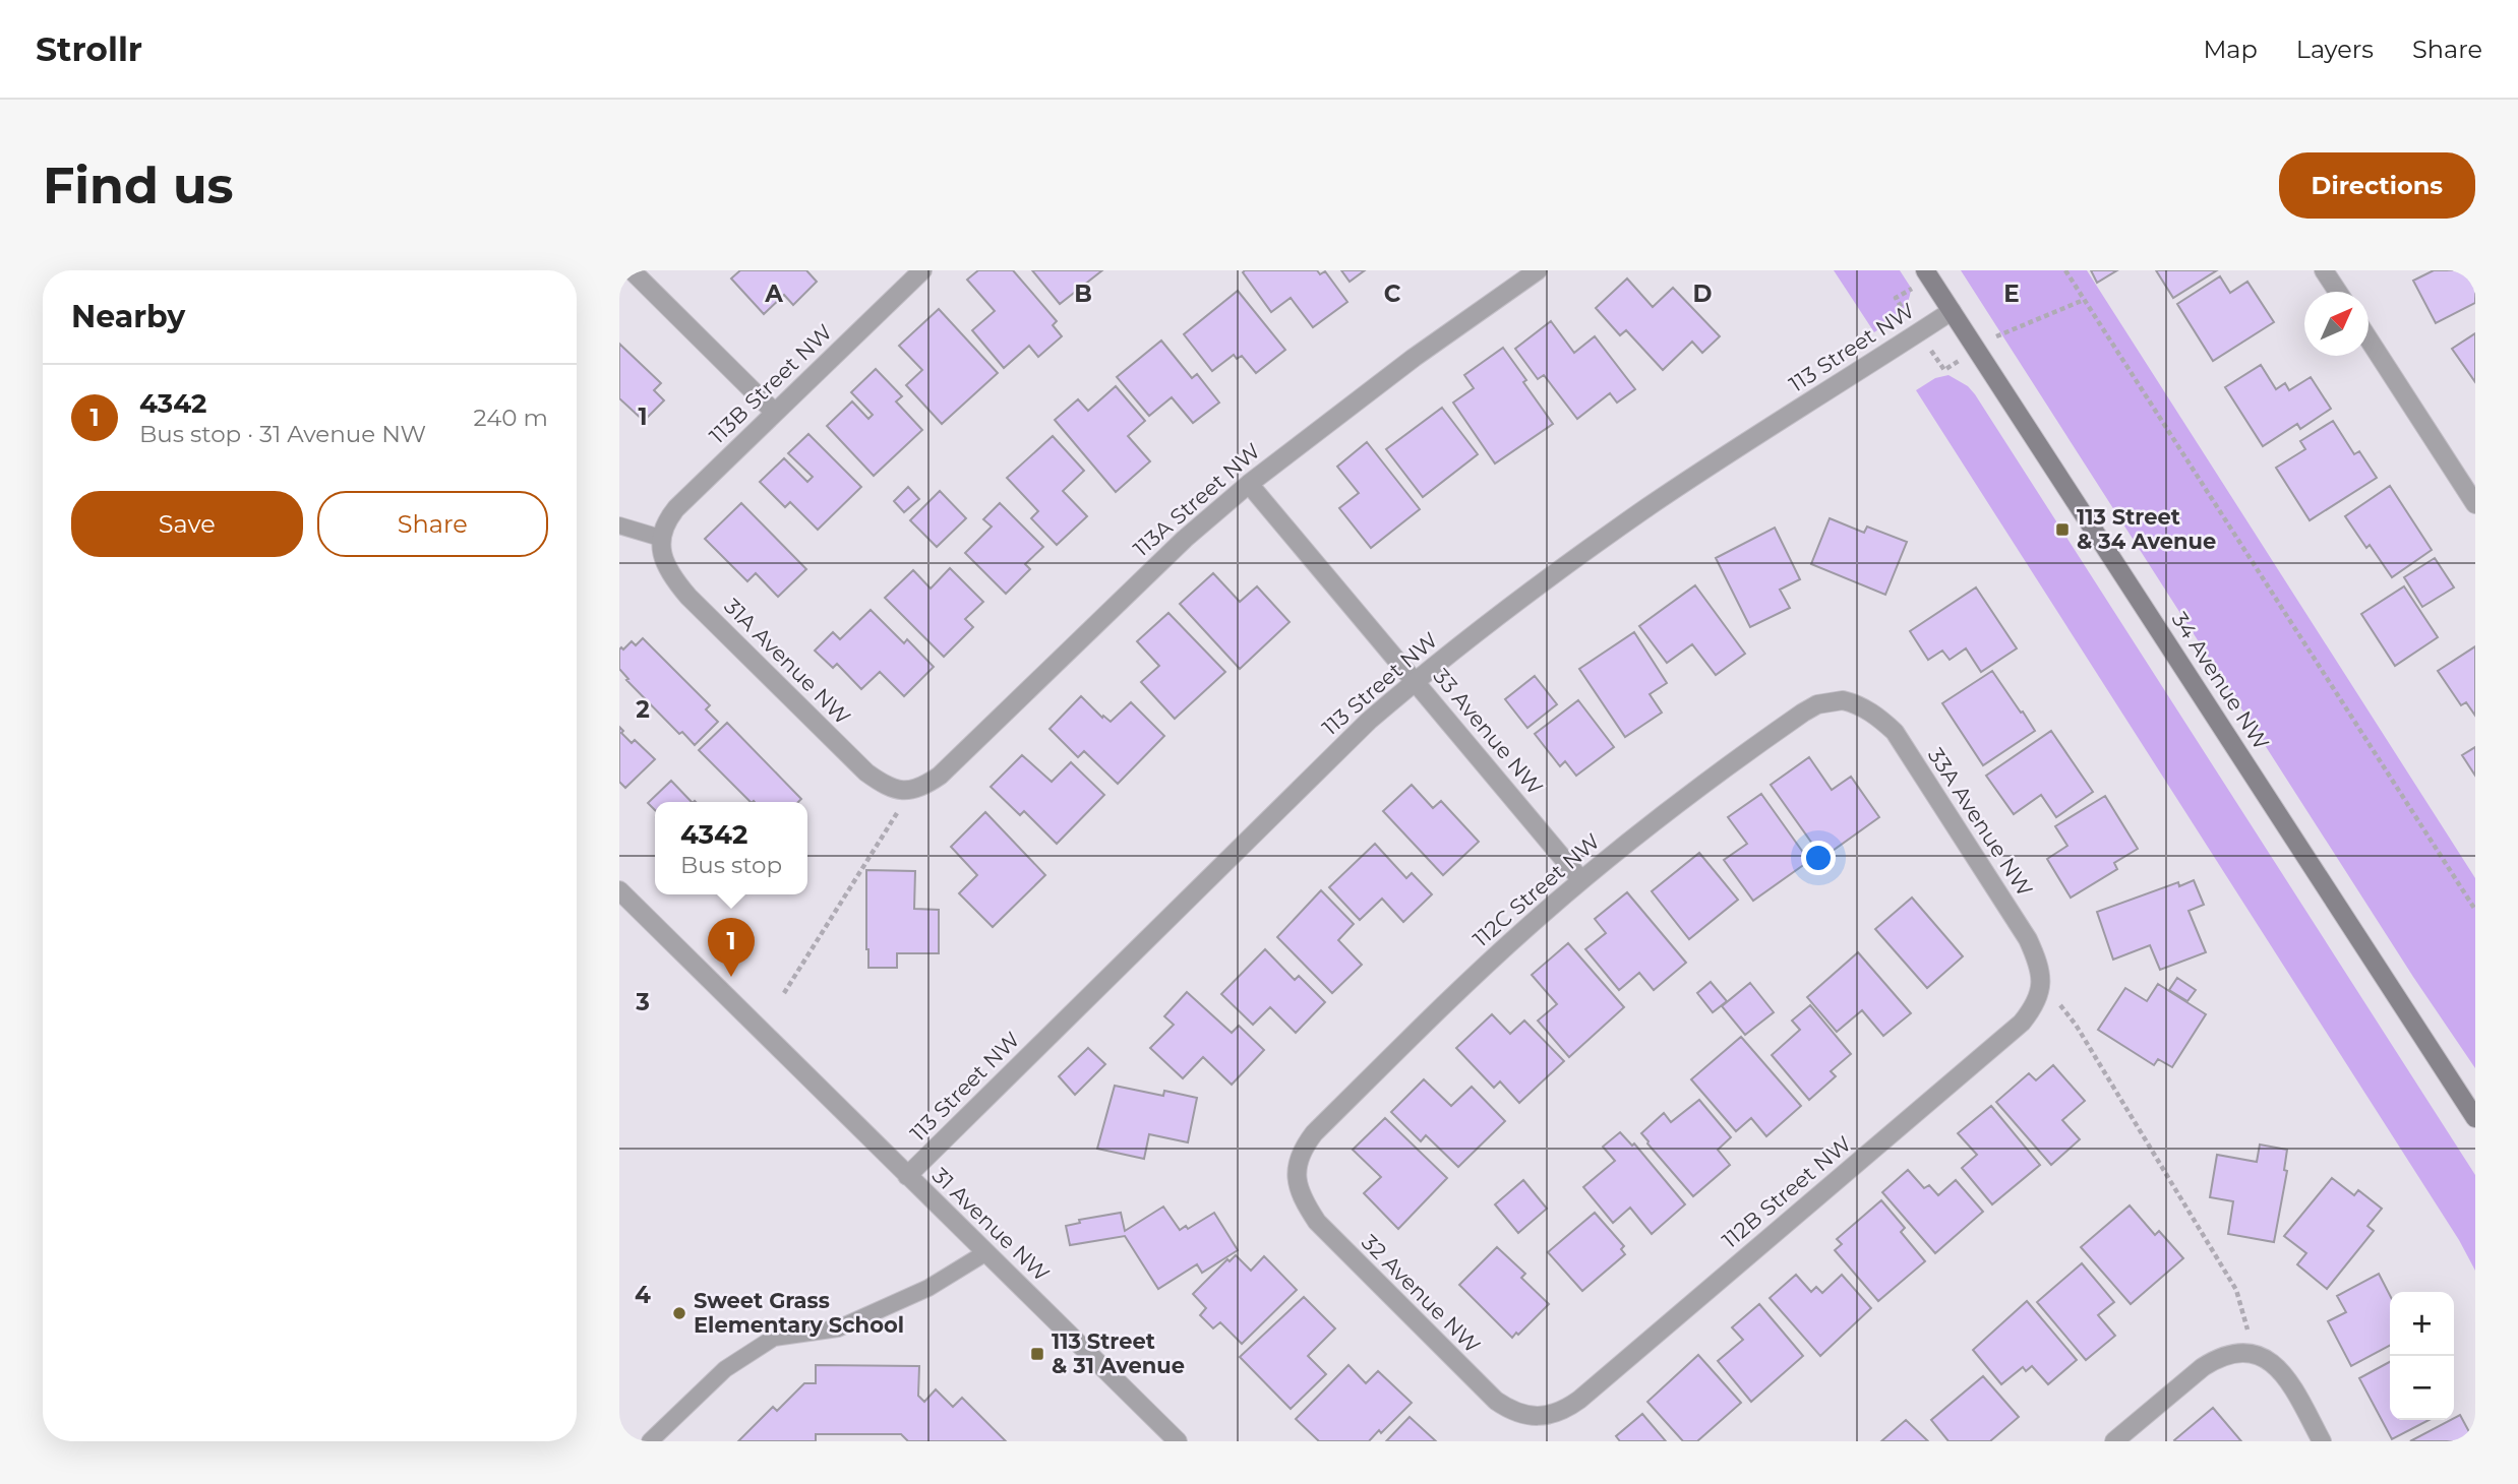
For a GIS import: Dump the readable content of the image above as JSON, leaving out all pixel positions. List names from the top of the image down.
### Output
{
  "streets": {
    "main road": ["34 Avenue NW"],
    "street": [
      "113 Street NW",
      "113B Street NW",
      "113A Street NW",
      "31A Avenue NW",
      "33 Avenue NW",
      "33A Avenue NW",
      "112C Street NW",
      "112B Street NW",
      "31 Avenue NW",
      "32 Avenue NW"
    ]
  },
  "crossings": [
    ["113 Street NW", "34 Avenue NW"],
    ["113 Street NW", "33 Avenue NW"],
    ["113 Street NW", "31 Avenue NW"],
    ["113B Street NW", "31A Avenue NW"],
    ["113A Street NW", "31A Avenue NW"],
    ["113A Street NW", "33 Avenue NW"],
    ["33 Avenue NW", "112C Street NW"],
    ["33A Avenue NW", "112C Street NW"],
    ["33A Avenue NW", "112B Street NW"],
    ["112C Street NW", "32 Avenue NW"],
    ["112B Street NW", "32 Avenue NW"]
  ],
  "places": {
    "transit": ["113 Street & 34 Avenue", "113 Street & 31 Avenue"],
    "other": ["Sweet Grass Elementary School"]
  },
  "north": "top right",
  "page": {
    "header": "Strollr",
    "nav": ["Map", "Layers", "Share"],
    "buttons": [
      "Directions",
      ["Save", "Share"]
    ],
    "title": "Find us",
    "heading": "Nearby",
    "list": [
      {
        "mark": "1",
        "name": "4342",
        "note": "Bus stop · 31 Avenue NW",
        "value": "240 m"
      }
    ],
    "popup": ["4342", "Bus stop"],
    "pins": "1",
    "map_buttons": ["+", "−"]
  },
  "grid": {
    "columns": [
      "A",
      "B",
      "C",
      "D",
      "E"
    ],
    "rows": [
      "1",
      "2",
      "3",
      "4"
    ]
  }
}
